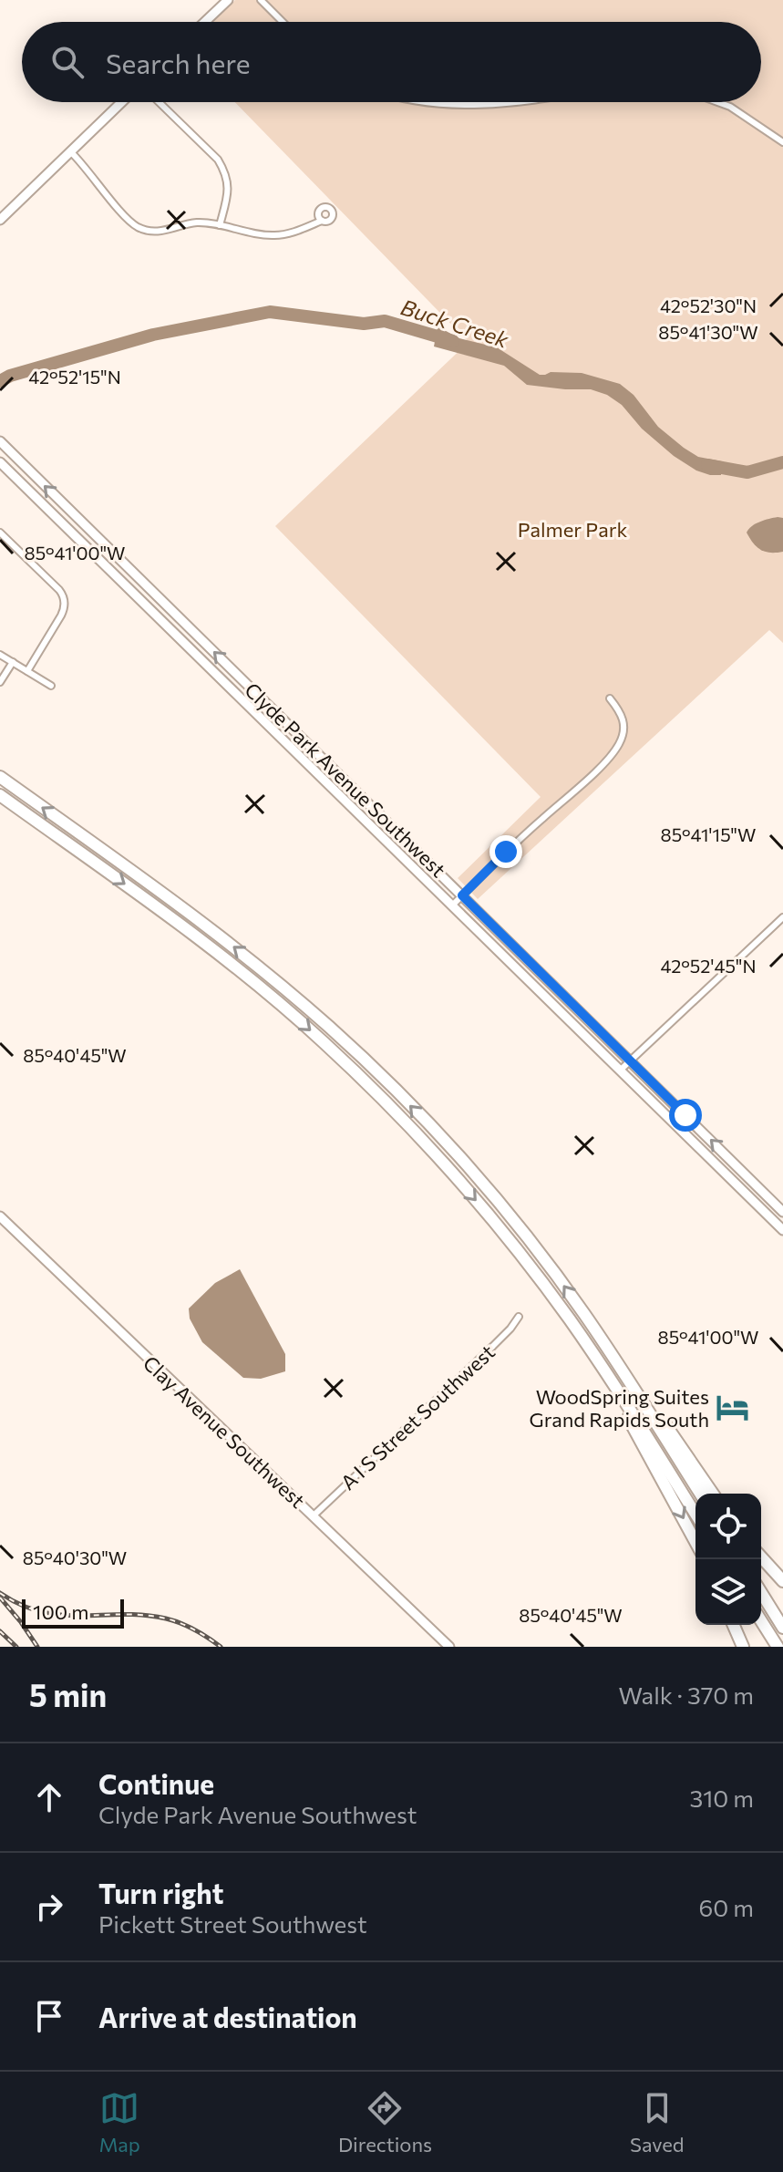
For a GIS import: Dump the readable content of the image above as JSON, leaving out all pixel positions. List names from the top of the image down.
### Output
{
  "streets": {
    "main road": ["Clyde Park Avenue Southwest", "Clay Avenue Southwest"],
    "street": ["A I S Street Southwest"]
  },
  "crossings": [
    ["A I S Street Southwest", "Clay Avenue Southwest"]
  ],
  "water": ["Buck Creek"],
  "parks": ["Palmer Park"],
  "places": {
    "hotel": ["WoodSpring Suites Grand Rapids South"]
  },
  "scale_bar": "100 m",
  "page": {
    "search": "Search here",
    "scale": "100 m",
    "heading": ["5 min", "Walk · 370 m"],
    "list": [
      ["Continue", "Clyde Park Avenue Southwest", "310 m"],
      ["Turn right", "Pickett Street Southwest", "60 m"],
      "Arrive at destination"
    ],
    "nav": ["Map", "Directions", "Saved"]
  },
  "coordinates": [
    "42°52'30\"N",
    "85°41'30\"W",
    "42°52'15\"N",
    "85°41'00\"W",
    "85°41'15\"W",
    "42°52'45\"N",
    "85°40'45\"W",
    "85°40'30\"W"
  ]
}
